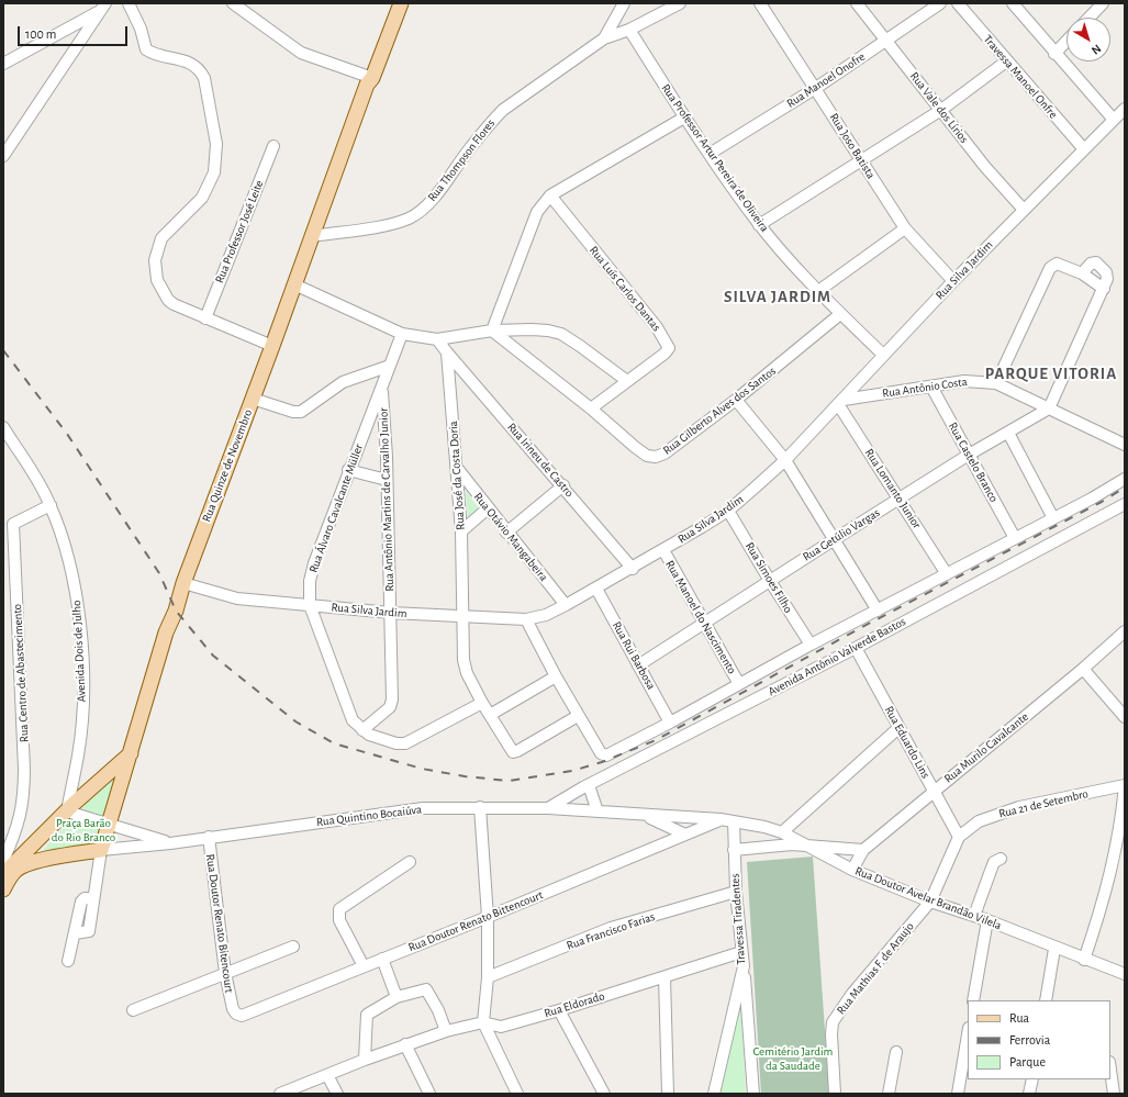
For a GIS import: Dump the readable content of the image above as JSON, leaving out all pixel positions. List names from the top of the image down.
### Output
{
  "streets": {
    "main road": ["Rua Quinze de Novembro", "Rua Quintino Bocaiúva"],
    "street": [
      "Travessa Manoel Onfre",
      "Rua Manoel Onofre",
      "Rua Vale dos Lírios",
      "Rua Joso Batista",
      "Rua Professor Artur Pereira de Oliveira",
      "Rua Thompson Flores",
      "Rua Professor José Leite",
      "Rua Silva Jardim",
      "Rua Luís Carlos Dantas",
      "Rua Antônio Costa",
      "Rua Gilberto Alves dos Santos",
      "Rua Irineu de Castro",
      "Rua Castelo Branco",
      "Rua José da Costa Doria",
      "Rua Lomanto Junior",
      "Rua Antônio Martins de Carvalho Junior",
      "Rua Álvaro Cavalcante Müller",
      "Rua Getúlio Vargas",
      "Rua Otávio Mangabeira",
      "Rua Simoes Filho",
      "Rua Manoel do Nascimento",
      "Avenida Dois de Julho",
      "Rua Rui Barbosa",
      "Avenida Antônio Valverde Bastos",
      "Rua Centro de Abastecimento",
      "Rua Eduardo Lins",
      "Rua Murilo Cavalcante",
      "Rua 21 de Setembro",
      "Rua Doutor Avelar Brandão Vilela",
      "Travessa Tiradentes",
      "Rua Doutor Renato Bittencourt",
      "Rua Doutor Renato Bitencourt",
      "Rua Francisco Farias",
      "Rua Mathias F. de Araujo",
      "Rua Eldorado"
    ]
  },
  "crossings": [
    ["Travessa Manoel Onfre", "Rua Silva Jardim"],
    ["Rua Manoel Onofre", "Rua Vale dos Lírios"],
    ["Rua Manoel Onofre", "Rua Joso Batista"],
    ["Rua Manoel Onofre", "Rua Professor Artur Pereira de Oliveira"],
    ["Rua Vale dos Lírios", "Rua Silva Jardim"],
    ["Rua Joso Batista", "Rua Silva Jardim"],
    ["Rua Professor Artur Pereira de Oliveira", "Rua Silva Jardim"],
    ["Rua Professor Artur Pereira de Oliveira", "Rua Gilberto Alves dos Santos"],
    ["Rua Thompson Flores", "Rua Quinze de Novembro"],
    ["Rua Silva Jardim", "Rua Antônio Costa"],
    ["Rua Silva Jardim", "Rua Irineu de Castro"],
    ["Rua Silva Jardim", "Rua Quinze de Novembro"],
    ["Rua Silva Jardim", "Rua José da Costa Doria"],
    ["Rua Silva Jardim", "Rua Lomanto Junior"],
    ["Rua Silva Jardim", "Rua Antônio Martins de Carvalho Junior"],
    ["Rua Silva Jardim", "Rua Álvaro Cavalcante Müller"],
    ["Rua Silva Jardim", "Rua Otávio Mangabeira"],
    ["Rua Silva Jardim", "Rua Simoes Filho"],
    ["Rua Silva Jardim", "Rua Manoel do Nascimento"],
    ["Rua Silva Jardim", "Rua Rui Barbosa"],
    ["Rua Luís Carlos Dantas", "Rua Gilberto Alves dos Santos"],
    ["Rua Antônio Costa", "Rua Castelo Branco"],
    ["Rua Antônio Costa", "Rua Lomanto Junior"],
    ["Rua Antônio Costa", "Rua Getúlio Vargas"],
    ["Rua Irineu de Castro", "Rua José da Costa Doria"],
    ["Rua Castelo Branco", "Rua Getúlio Vargas"],
    ["Rua Castelo Branco", "Avenida Antônio Valverde Bastos"],
    ["Rua Quinze de Novembro", "Rua Quintino Bocaiúva"],
    ["Rua José da Costa Doria", "Rua Álvaro Cavalcante Müller"],
    ["Rua José da Costa Doria", "Rua Otávio Mangabeira"],
    ["Rua José da Costa Doria", "Avenida Antônio Valverde Bastos"],
    ["Rua Lomanto Junior", "Rua Getúlio Vargas"],
    ["Rua Lomanto Junior", "Avenida Antônio Valverde Bastos"],
    ["Rua Antônio Martins de Carvalho Junior", "Rua Álvaro Cavalcante Müller"],
    ["Rua Getúlio Vargas", "Rua Simoes Filho"],
    ["Rua Getúlio Vargas", "Rua Manoel do Nascimento"],
    ["Rua Getúlio Vargas", "Rua Rui Barbosa"],
    ["Rua Simoes Filho", "Avenida Antônio Valverde Bastos"],
    ["Rua Manoel do Nascimento", "Avenida Antônio Valverde Bastos"],
    ["Avenida Dois de Julho", "Rua Centro de Abastecimento"],
    ["Rua Rui Barbosa", "Avenida Antônio Valverde Bastos"],
    ["Avenida Antônio Valverde Bastos", "Rua Eduardo Lins"],
    ["Avenida Antônio Valverde Bastos", "Rua Quintino Bocaiúva"],
    ["Rua Centro de Abastecimento", "Rua Quintino Bocaiúva"],
    ["Rua Eduardo Lins", "Rua Murilo Cavalcante"],
    ["Rua Eduardo Lins", "Rua 21 de Setembro"],
    ["Rua Murilo Cavalcante", "Rua Doutor Avelar Brandão Vilela"],
    ["Rua 21 de Setembro", "Rua Doutor Avelar Brandão Vilela"],
    ["Rua 21 de Setembro", "Rua Mathias F. de Araujo"],
    ["Rua Quintino Bocaiúva", "Rua Doutor Avelar Brandão Vilela"],
    ["Rua Quintino Bocaiúva", "Travessa Tiradentes"],
    ["Rua Quintino Bocaiúva", "Rua Doutor Renato Bittencourt"],
    ["Rua Quintino Bocaiúva", "Rua Doutor Renato Bitencourt"],
    ["Rua Doutor Avelar Brandão Vilela", "Travessa Tiradentes"],
    ["Rua Doutor Avelar Brandão Vilela", "Rua Mathias F. de Araujo"],
    ["Travessa Tiradentes", "Rua Francisco Farias"],
    ["Travessa Tiradentes", "Rua Eldorado"],
    ["Rua Doutor Renato Bittencourt", "Rua Doutor Renato Bitencourt"]
  ],
  "districts": ["SILVA JARDIM", "PARQUE VITORIA"],
  "parks": ["Praça Barão do Rio Branco", "Cemitério Jardim da Saudade"],
  "legend": ["Rua", "Ferrovia", "Parque"],
  "scale_bar": "100 m",
  "north": "bottom right"
}
